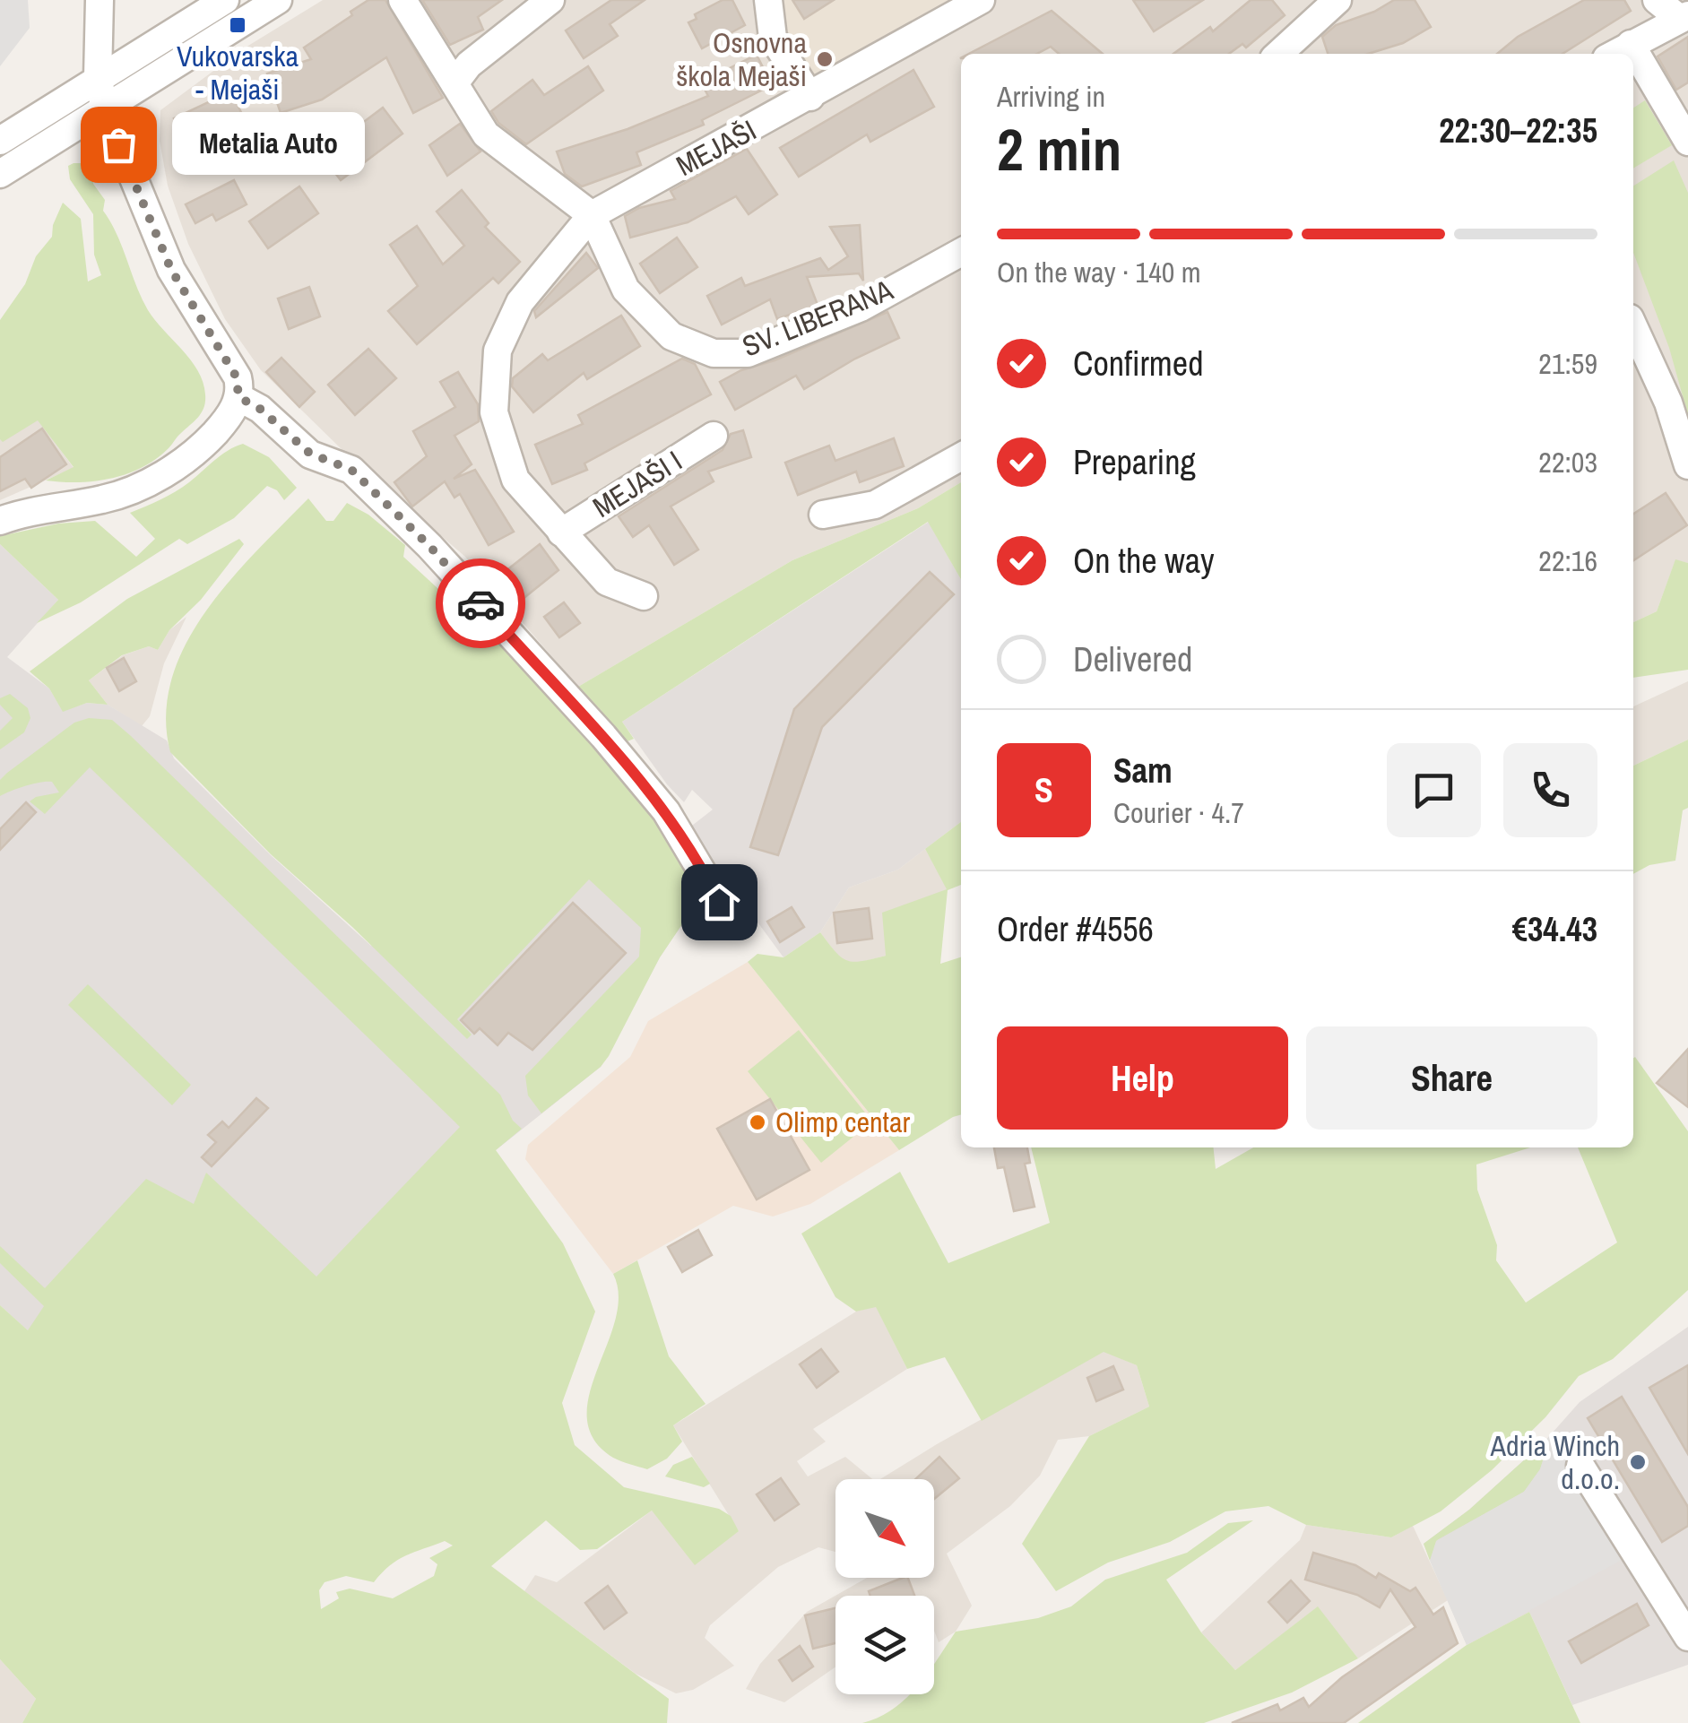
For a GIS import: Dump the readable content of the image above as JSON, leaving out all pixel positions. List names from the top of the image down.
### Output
{
  "streets": {
    "street": ["MEJAŠI", "SV. LIBERANA", "MEJAŠI I"]
  },
  "crossings": [
    ["MEJAŠI", "SV. LIBERANA"]
  ],
  "places": {
    "transit": ["Vukovarska - Mejaši"],
    "other": [
      "Osnovna škola Mejaši",
      "Metalia Auto",
      "Olimp centar",
      "Adria Winch d.o.o."
    ]
  },
  "north": "bottom right",
  "page": {
    "heading": ["2 min", "Arriving in", "22:30–22:35"],
    "panel": [
      "Sam",
      "Courier · 4.7",
      "Order #4556",
      "€34.43"
    ],
    "bubble": "Metalia Auto",
    "bar": "On the way · 140 m",
    "list": [
      ["Confirmed", "21:59"],
      ["Preparing", "22:03"],
      ["On the way", "22:16"],
      "Delivered"
    ],
    "round": "S",
    "buttons": ["Help", "Share"]
  }
}
